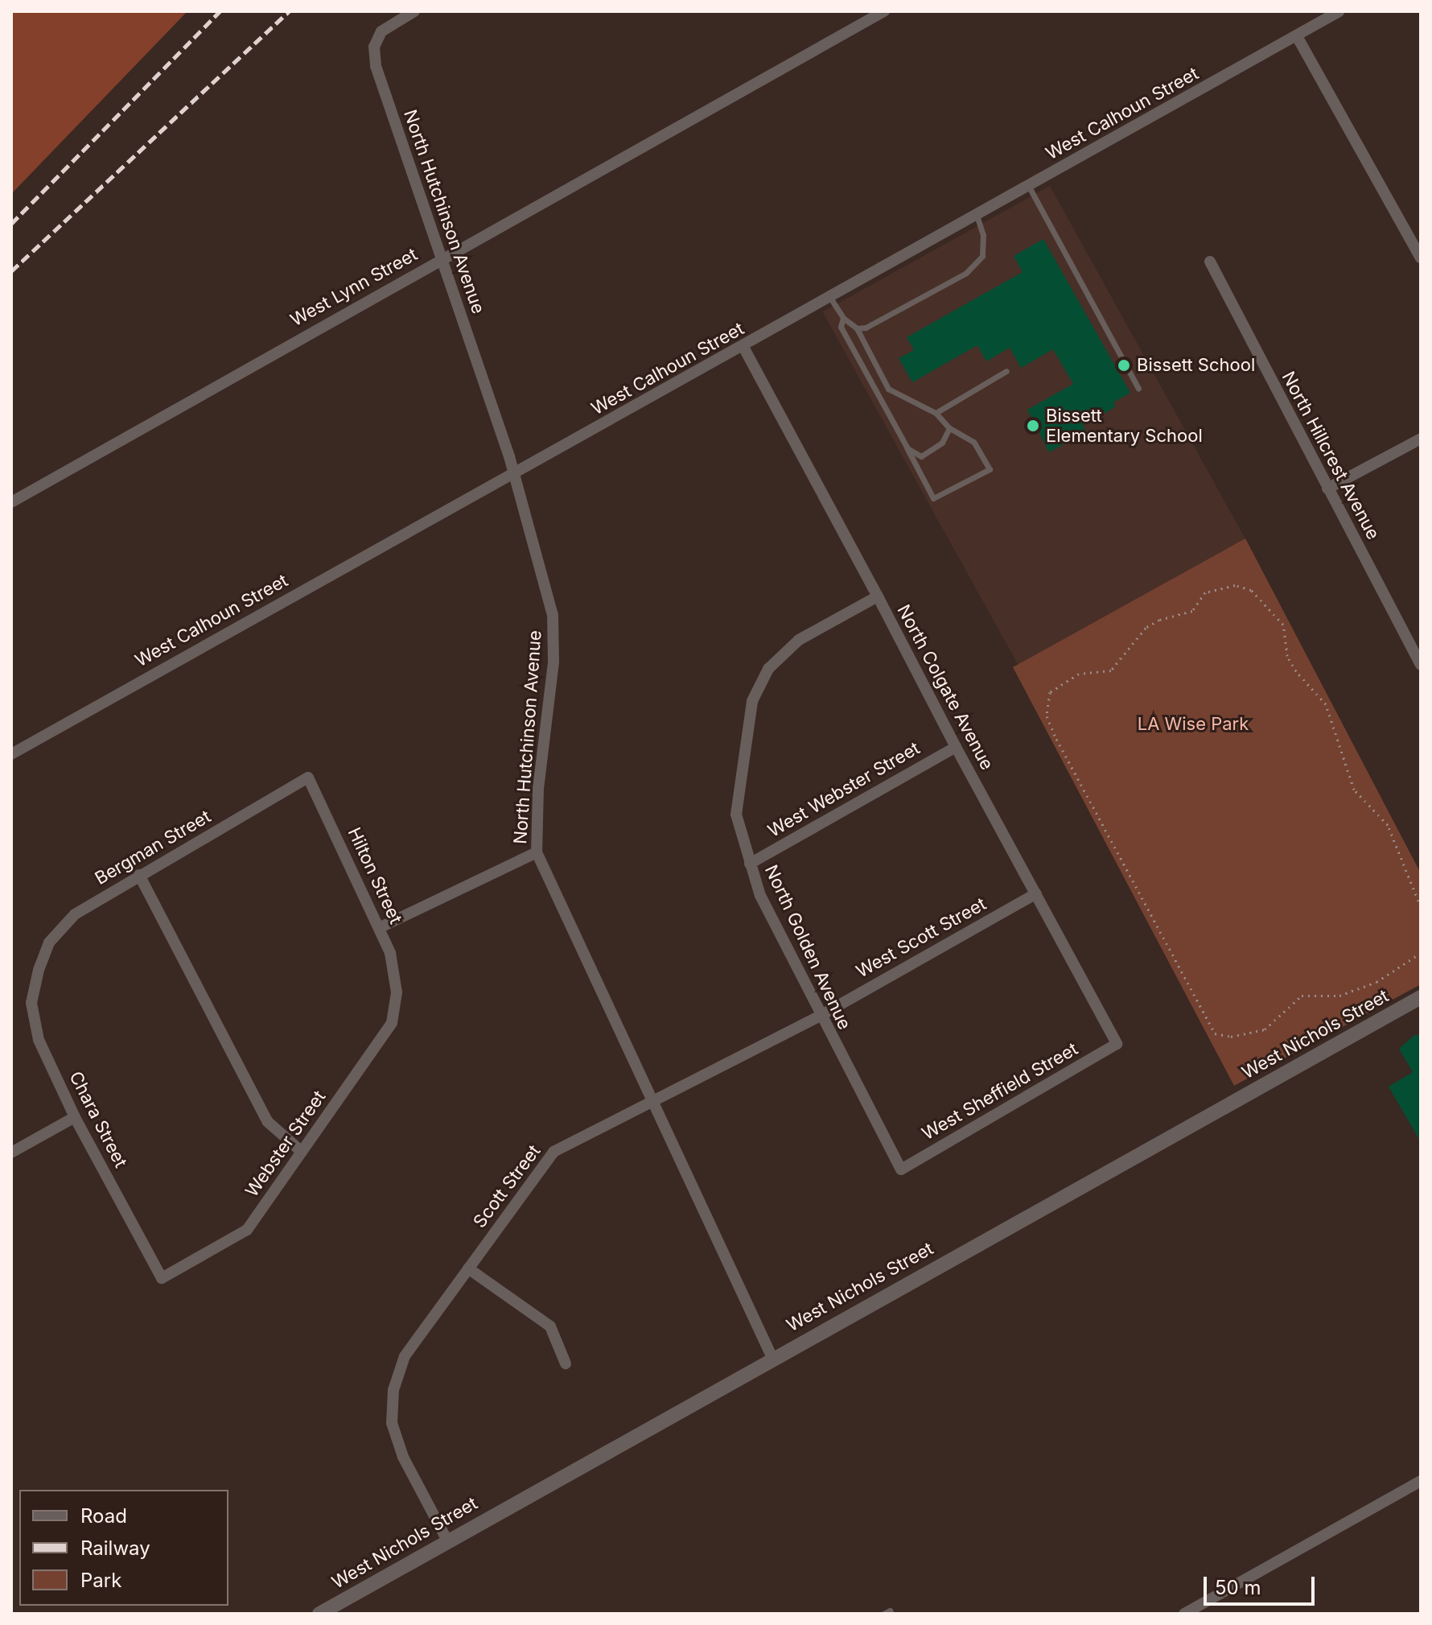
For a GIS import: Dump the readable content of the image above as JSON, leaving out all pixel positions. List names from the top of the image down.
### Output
{
  "streets": {
    "street": [
      "West Calhoun Street",
      "North Hutchinson Avenue",
      "West Lynn Street",
      "North Hillcrest Avenue",
      "North Colgate Avenue",
      "West Webster Street",
      "Bergman Street",
      "Hilton Street",
      "West Scott Street",
      "North Golden Avenue",
      "West Nichols Street",
      "West Sheffield Street",
      "Chara Street",
      "Webster Street",
      "Scott Street"
    ]
  },
  "crossings": [
    ["West Calhoun Street", "North Hutchinson Avenue"],
    ["West Calhoun Street", "North Colgate Avenue"],
    ["North Hutchinson Avenue", "West Lynn Street"],
    ["North Hutchinson Avenue", "West Scott Street"],
    ["North Hutchinson Avenue", "West Nichols Street"],
    ["North Hutchinson Avenue", "Scott Street"],
    ["North Colgate Avenue", "West Webster Street"],
    ["North Colgate Avenue", "West Scott Street"],
    ["North Colgate Avenue", "North Golden Avenue"],
    ["North Colgate Avenue", "West Sheffield Street"],
    ["West Webster Street", "North Golden Avenue"],
    ["Bergman Street", "Hilton Street"],
    ["Bergman Street", "Chara Street"],
    ["Hilton Street", "Webster Street"],
    ["West Scott Street", "North Golden Avenue"],
    ["West Scott Street", "Scott Street"],
    ["North Golden Avenue", "West Sheffield Street"],
    ["West Nichols Street", "Scott Street"],
    ["Chara Street", "Webster Street"]
  ],
  "parks": ["LA Wise Park"],
  "places": ["Bissett School", "Bissett Elementary School"],
  "legend": ["Road", "Railway", "Park"],
  "scale_bar": "50 m"
}
